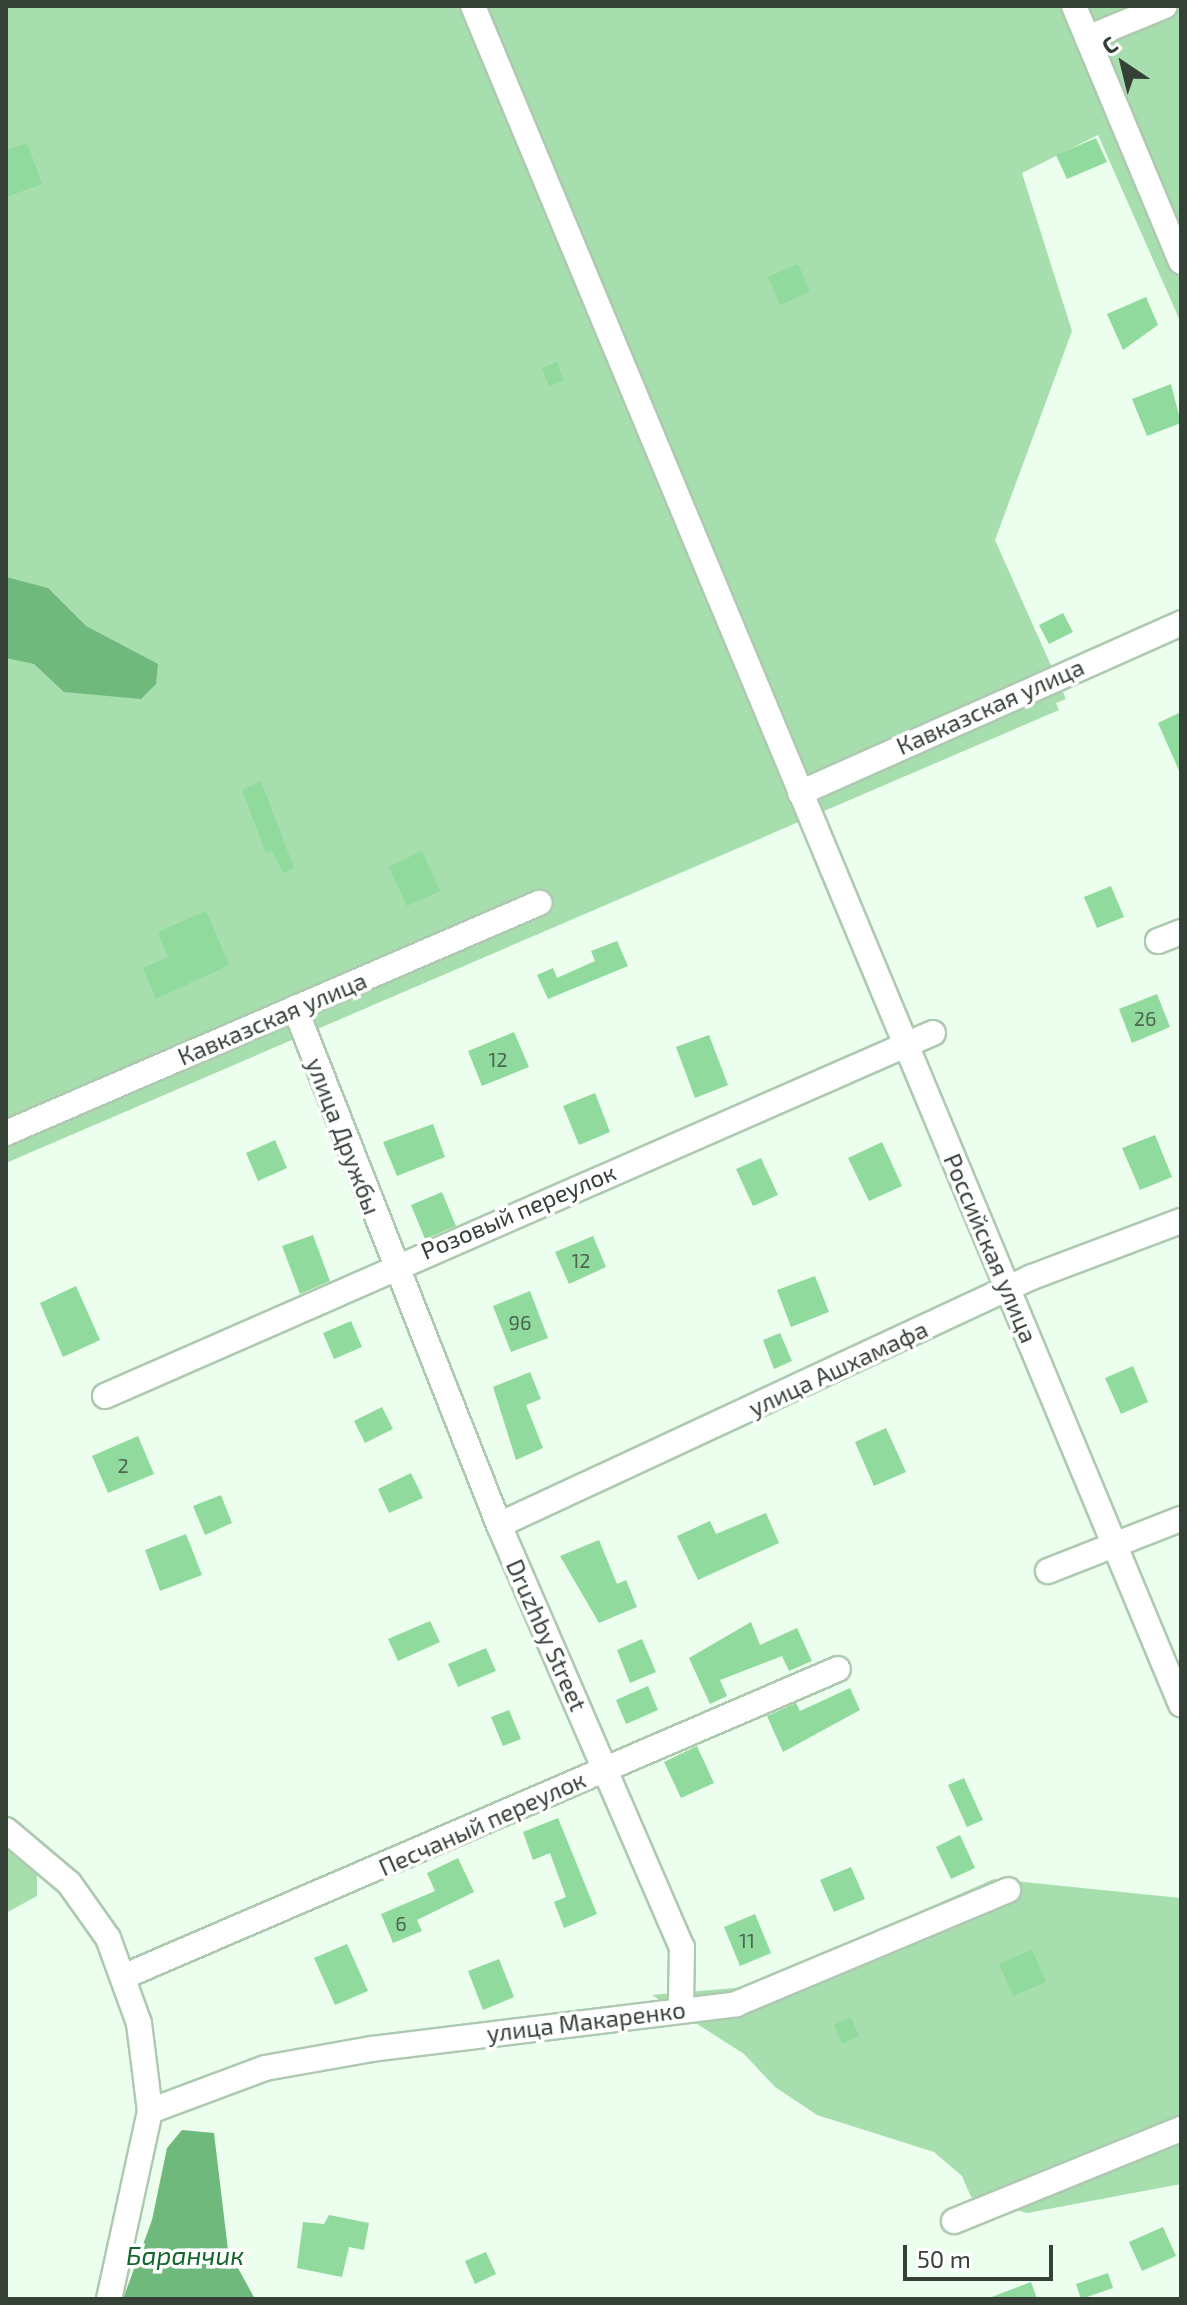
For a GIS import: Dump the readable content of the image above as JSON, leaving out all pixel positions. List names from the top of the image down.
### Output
{
  "streets": {
    "street": [
      "Кавказcкая улица",
      "улица Дружбы",
      "Розовый переулок",
      "Российская улица",
      "улица Ашхамафа",
      "Druzhby Street",
      "Песчаный переулок",
      "улица Макаренко"
    ]
  },
  "crossings": [
    ["Кавказcкая улица", "улица Дружбы"],
    ["Кавказcкая улица", "Российская улица"],
    ["улица Дружбы", "Розовый переулок"],
    ["улица Дружбы", "Druzhby Street"],
    ["Розовый переулок", "Российская улица"],
    ["Розовый переулок", "Druzhby Street"],
    ["Российская улица", "улица Ашхамафа"],
    ["улица Ашхамафа", "Druzhby Street"],
    ["Druzhby Street", "Песчаный переулок"],
    ["Druzhby Street", "улица Макаренко"]
  ],
  "water": ["Баранчик"],
  "house_numbers": [
    "26",
    "12",
    "12",
    "96",
    "2",
    "6",
    "11"
  ],
  "scale_bar": "50 m",
  "north": "top left"
}
